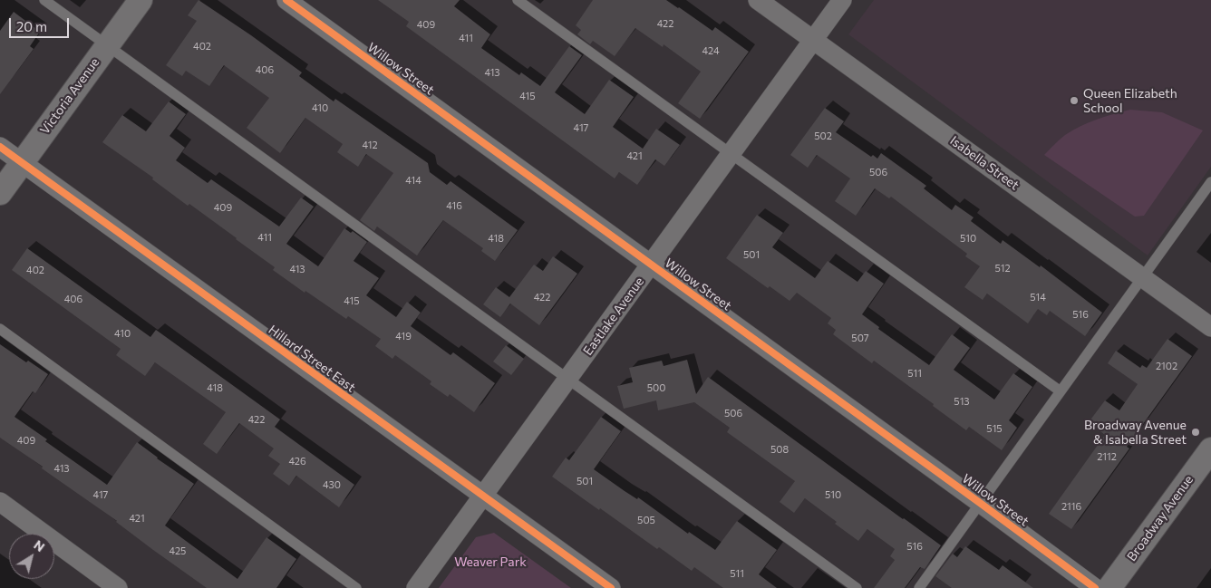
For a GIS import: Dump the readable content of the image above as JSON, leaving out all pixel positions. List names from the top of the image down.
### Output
{
  "streets": {
    "street": [
      "Willow Street",
      "Victoria Avenue",
      "Isabella Street",
      "Eastlake Avenue",
      "Hillard Street East",
      "Broadway Avenue"
    ]
  },
  "crossings": [
    ["Willow Street", "Eastlake Avenue"],
    ["Victoria Avenue", "Hillard Street East"],
    ["Isabella Street", "Eastlake Avenue"],
    ["Eastlake Avenue", "Hillard Street East"]
  ],
  "parks": ["Weaver Park"],
  "places": ["Queen Elizabeth School", "Broadway Avenue & Isabella Street"],
  "house_numbers": [
    "422",
    "409",
    "411",
    "402",
    "424",
    "406",
    "413",
    "415",
    "410",
    "417",
    "502",
    "412",
    "421",
    "506",
    "414",
    "416",
    "409",
    "411",
    "418",
    "510",
    "501",
    "512",
    "413",
    "402",
    "422",
    "514",
    "406",
    "415",
    "516",
    "410",
    "419",
    "507",
    "2102",
    "511",
    "418",
    "500",
    "513",
    "506",
    "422",
    "515",
    "409",
    "508",
    "2112",
    "426",
    "413",
    "501",
    "430",
    "417",
    "510",
    "2116",
    "421",
    "505",
    "516",
    "425",
    "511"
  ],
  "scale_bar": "20 m",
  "north": "top right"
}
